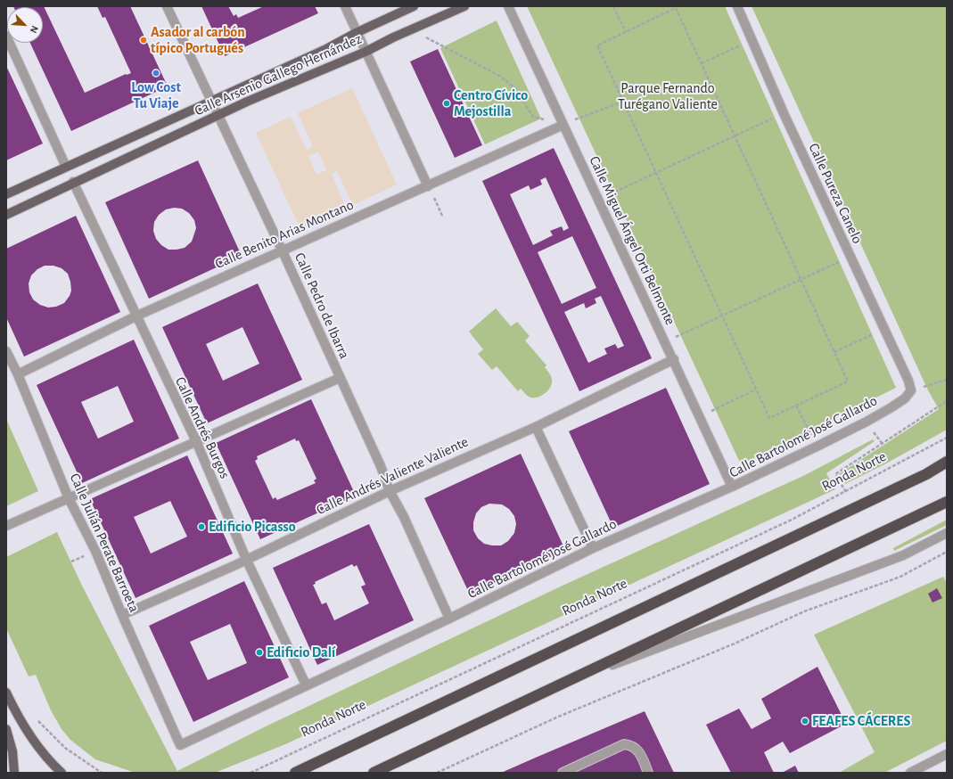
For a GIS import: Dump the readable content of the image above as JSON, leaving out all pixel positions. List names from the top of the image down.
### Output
{
  "streets": {
    "main road": ["Calle Arsenio Gallego Hernández"],
    "street": [
      "Calle Pureza Canelo",
      "Calle Benito Arias Montano",
      "Calle Miguel Ángel Orti Belmonte",
      "Calle Pedro de Ibarra",
      "Calle Andrés Burgos",
      "Calle Bartolomé José Gallardo",
      "Calle Andrés Valiente Valiente",
      "Calle Julián Perate Barroeta"
    ],
    "path": ["Ronda Norte"]
  },
  "crossings": [
    ["Calle Arsenio Gallego Hernández", "Calle Pedro de Ibarra"],
    ["Calle Arsenio Gallego Hernández", "Calle Andrés Burgos"],
    ["Calle Pureza Canelo", "Calle Bartolomé José Gallardo"],
    ["Calle Benito Arias Montano", "Calle Miguel Ángel Orti Belmonte"],
    ["Calle Benito Arias Montano", "Calle Pedro de Ibarra"],
    ["Calle Benito Arias Montano", "Calle Andrés Burgos"],
    ["Calle Benito Arias Montano", "Calle Julián Perate Barroeta"],
    ["Calle Miguel Ángel Orti Belmonte", "Calle Bartolomé José Gallardo"],
    ["Calle Miguel Ángel Orti Belmonte", "Calle Andrés Valiente Valiente"],
    ["Calle Pedro de Ibarra", "Calle Bartolomé José Gallardo"],
    ["Calle Pedro de Ibarra", "Calle Andrés Valiente Valiente"],
    ["Calle Andrés Burgos", "Calle Bartolomé José Gallardo"],
    ["Calle Andrés Burgos", "Calle Andrés Valiente Valiente"],
    ["Calle Bartolomé José Gallardo", "Calle Julián Perate Barroeta"],
    ["Calle Andrés Valiente Valiente", "Calle Julián Perate Barroeta"]
  ],
  "parks": ["Parque Fernando Turégano Valiente"],
  "places": [
    "Asador al carbón típico Portugués",
    "Low Cost Tu Viaje",
    "Centro Cívico Mejostilla",
    "Edificio Picasso",
    "Edificio Dalí",
    "FEAFES CÁCERES"
  ],
  "north": "bottom right"
}
